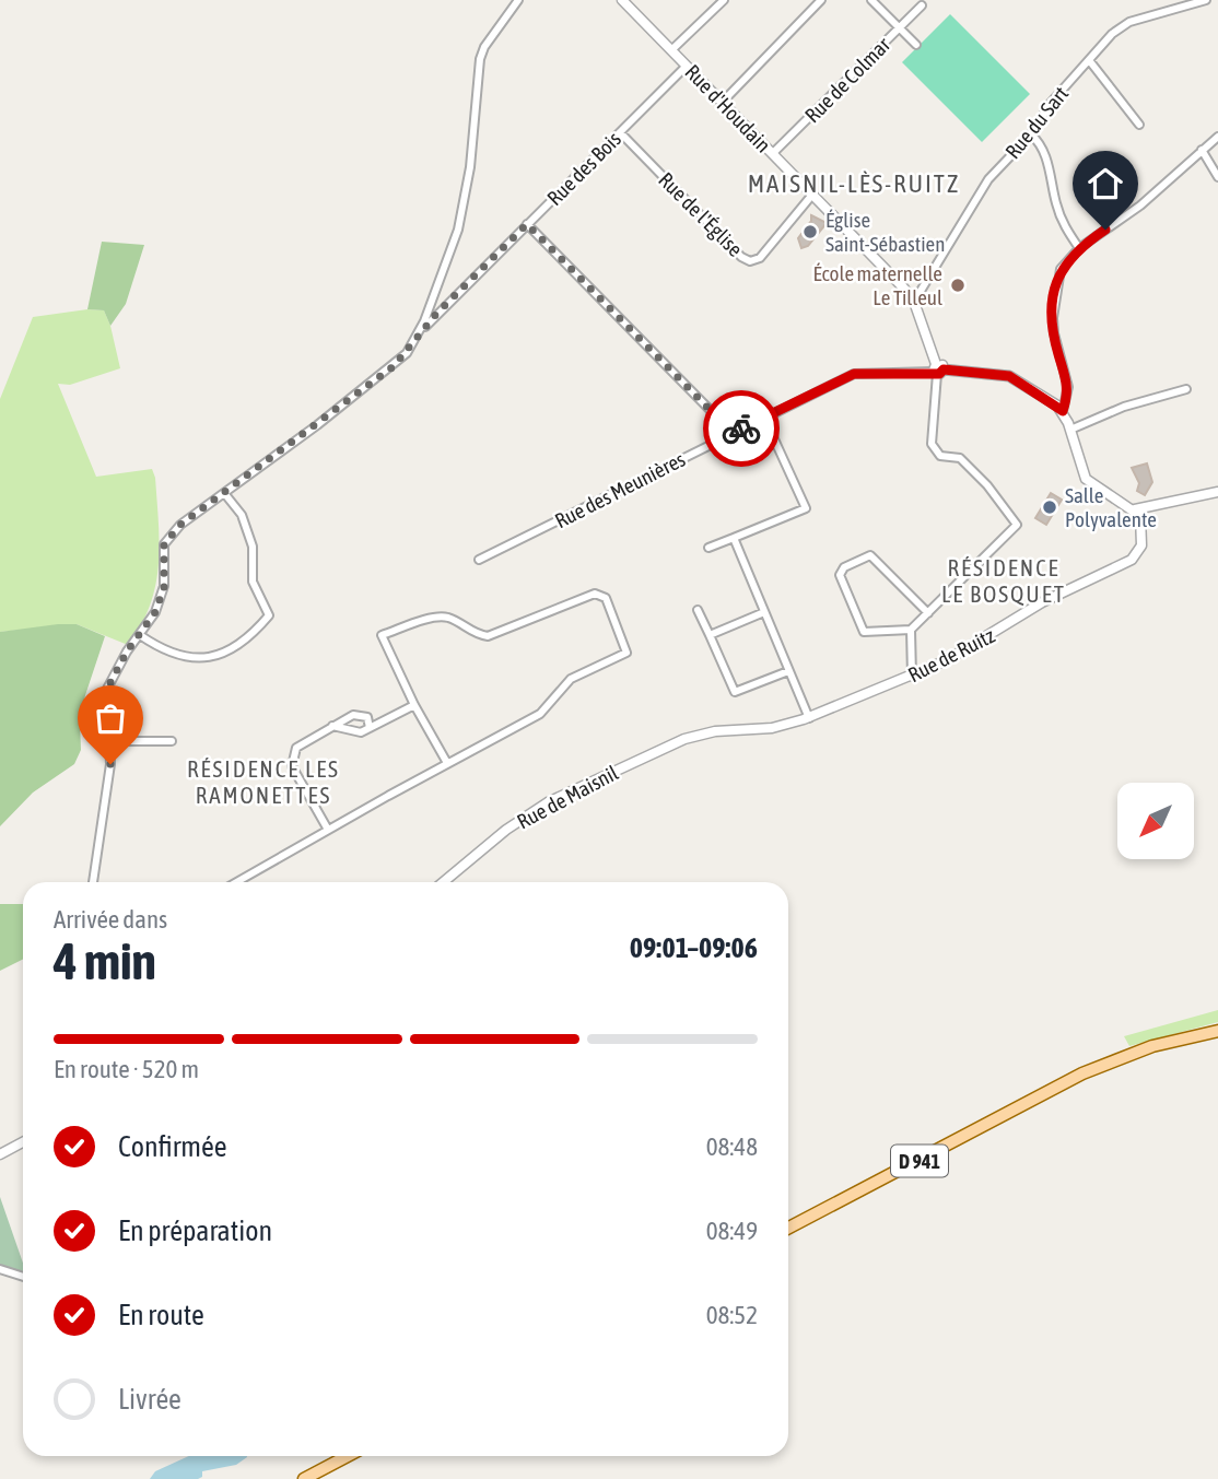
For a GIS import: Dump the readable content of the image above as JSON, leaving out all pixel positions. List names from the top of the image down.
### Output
{
  "streets": {
    "main road": ["D 941"],
    "street": [
      "Rue de Colmar",
      "Rue d'Houdain",
      "Rue du Sart",
      "Rue des Bois",
      "Rue de l'Église",
      "Rue des Meunières",
      "Rue de Ruitz",
      "Rue de Maisnil"
    ]
  },
  "crossings": [
    ["Rue de Colmar", "Rue d'Houdain"],
    ["Rue d'Houdain", "Rue du Sart"],
    ["Rue d'Houdain", "Rue des Bois"],
    ["Rue d'Houdain", "Rue de l'Église"],
    ["Rue d'Houdain", "Rue des Meunières"],
    ["Rue des Bois", "Rue de l'Église"],
    ["Rue de Ruitz", "Rue de Maisnil"]
  ],
  "districts": ["MAISNIL-LÈS-RUITZ", "RÉSIDENCE LE BOSQUET", "RÉSIDENCE LES RAMONETTES"],
  "places": ["Église Saint-Sébastien", "École maternelle Le Tilleul", "Salle Polyvalente"],
  "north": "bottom left",
  "page": {
    "heading": ["4 min", "Arrivée dans", "09:01–09:06"],
    "bar": "En route · 520 m",
    "list": [
      ["Confirmée", "08:48"],
      ["En préparation", "08:49"],
      ["En route", "08:52"],
      "Livrée"
    ]
  }
}
